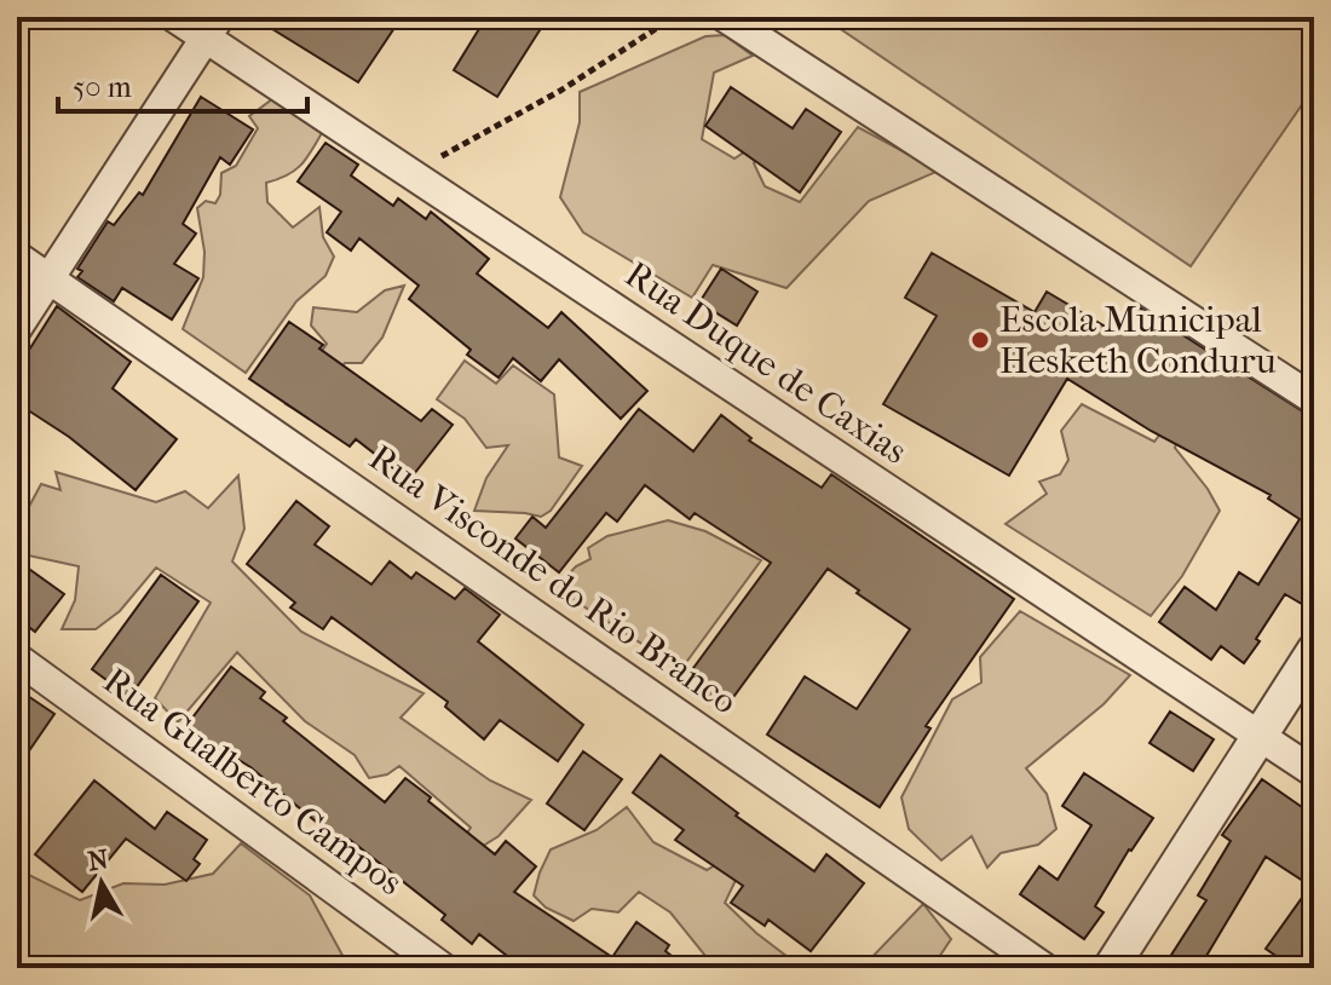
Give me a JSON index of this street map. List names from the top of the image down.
{
  "streets": {
    "street": ["Rua Duque de Caxias", "Rua Visconde do Rio Branco", "Rua Gualberto Campos"]
  },
  "places": ["Escola Municipal Hesketh Conduru"],
  "scale_bar": "50 m",
  "north": "top"
}
